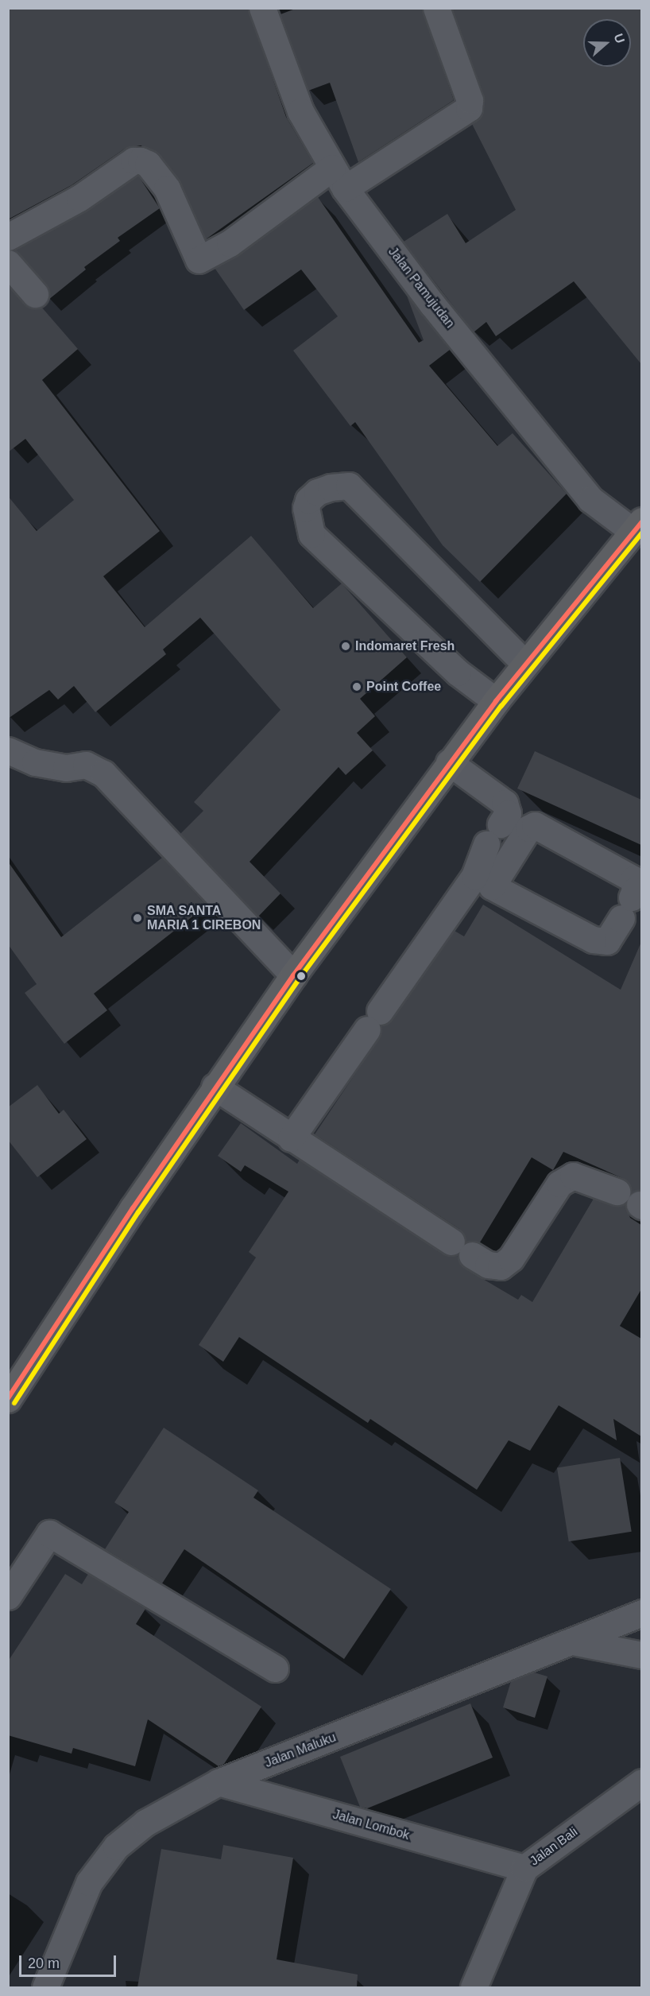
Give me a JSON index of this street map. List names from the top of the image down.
{
  "streets": {
    "street": [
      "Jalan Pamujudan",
      "Jalan Maluku",
      "Jalan Lombok",
      "Jalan Bali"
    ]
  },
  "crossings": [
    ["Jalan Maluku", "Jalan Lombok"],
    ["Jalan Lombok", "Jalan Bali"]
  ],
  "places": ["Indomaret Fresh", "Point Coffee", "SMA SANTA MARIA 1 CIREBON"],
  "scale_bar": "20 m",
  "north": "right"
}
